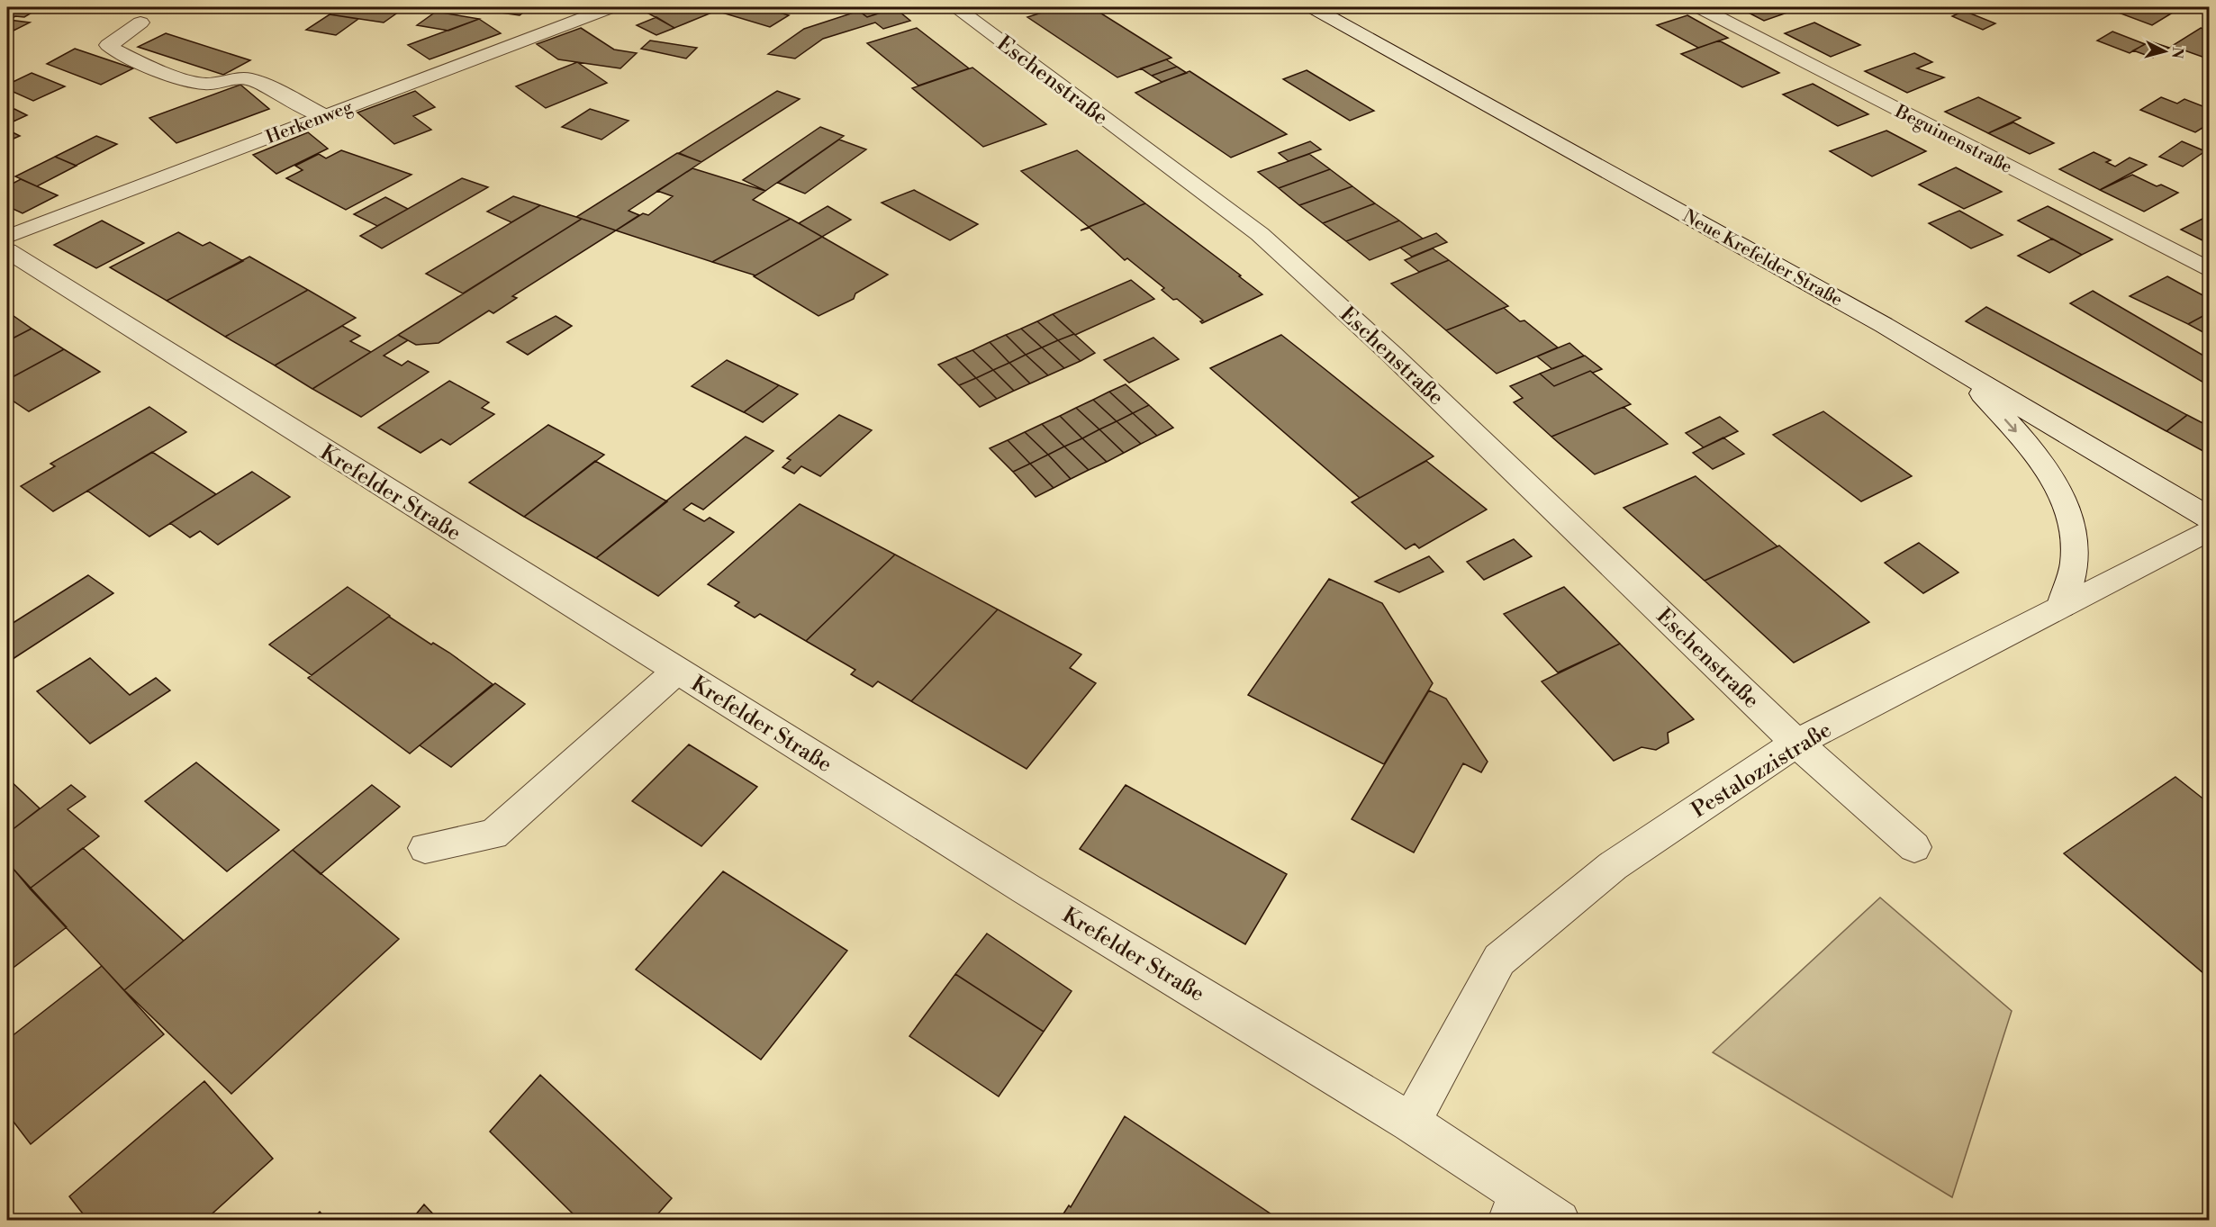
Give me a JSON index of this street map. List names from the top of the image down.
{
  "streets": {
    "street": [
      "Eschenstraße",
      "Herkenweg",
      "Beguinenstraße",
      "Neue Krefelder Straße",
      "Krefelder Straße",
      "Pestalozzistraße"
    ]
  },
  "crossings": [
    ["Eschenstraße", "Pestalozzistraße"],
    ["Krefelder Straße", "Pestalozzistraße"]
  ],
  "north": "right"
}
